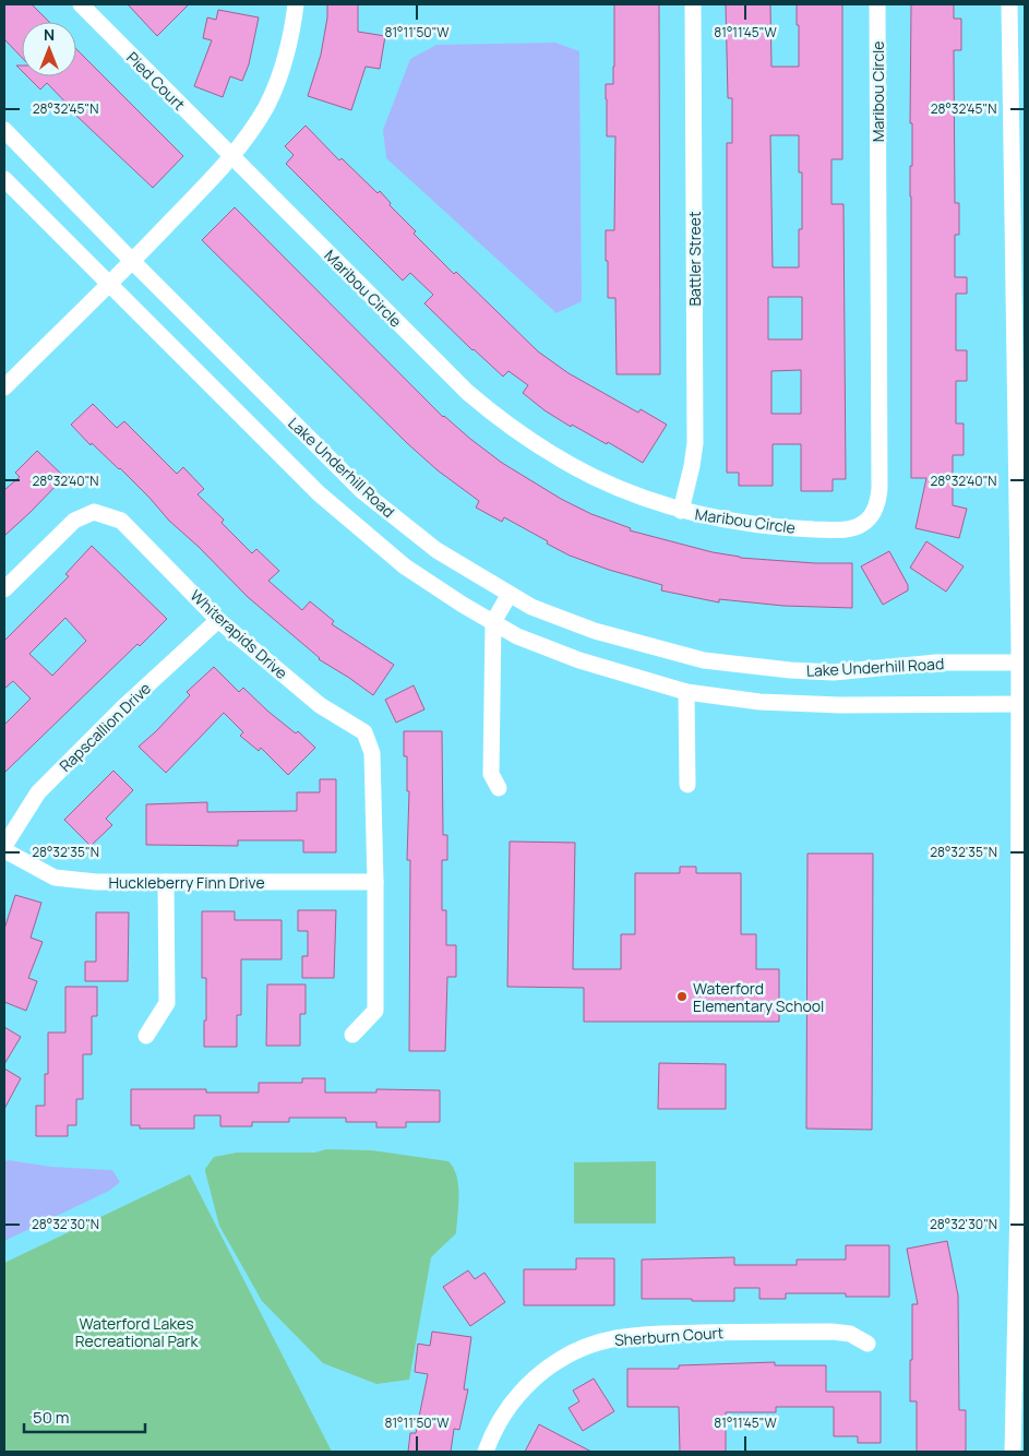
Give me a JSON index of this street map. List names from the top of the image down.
{
  "streets": {
    "street": [
      "Pied Court",
      "Maribou Circle",
      "Battler Street",
      "Lake Underhill Road",
      "Whiterapids Drive",
      "Rapscallion Drive",
      "Huckleberry Finn Drive",
      "Sherburn Court"
    ]
  },
  "crossings": [
    ["Pied Court", "Maribou Circle"],
    ["Maribou Circle", "Battler Street"],
    ["Whiterapids Drive", "Rapscallion Drive"],
    ["Whiterapids Drive", "Huckleberry Finn Drive"]
  ],
  "parks": ["Waterford Lakes Recreational Park"],
  "places": ["Waterford Elementary School"],
  "scale_bar": "50 m",
  "north": "top",
  "coordinates": [
    "81°11'50\"W",
    "81°11'45\"W",
    "28°32'45\"N",
    "28°32'40\"N",
    "28°32'35\"N",
    "28°32'30\"N"
  ]
}
